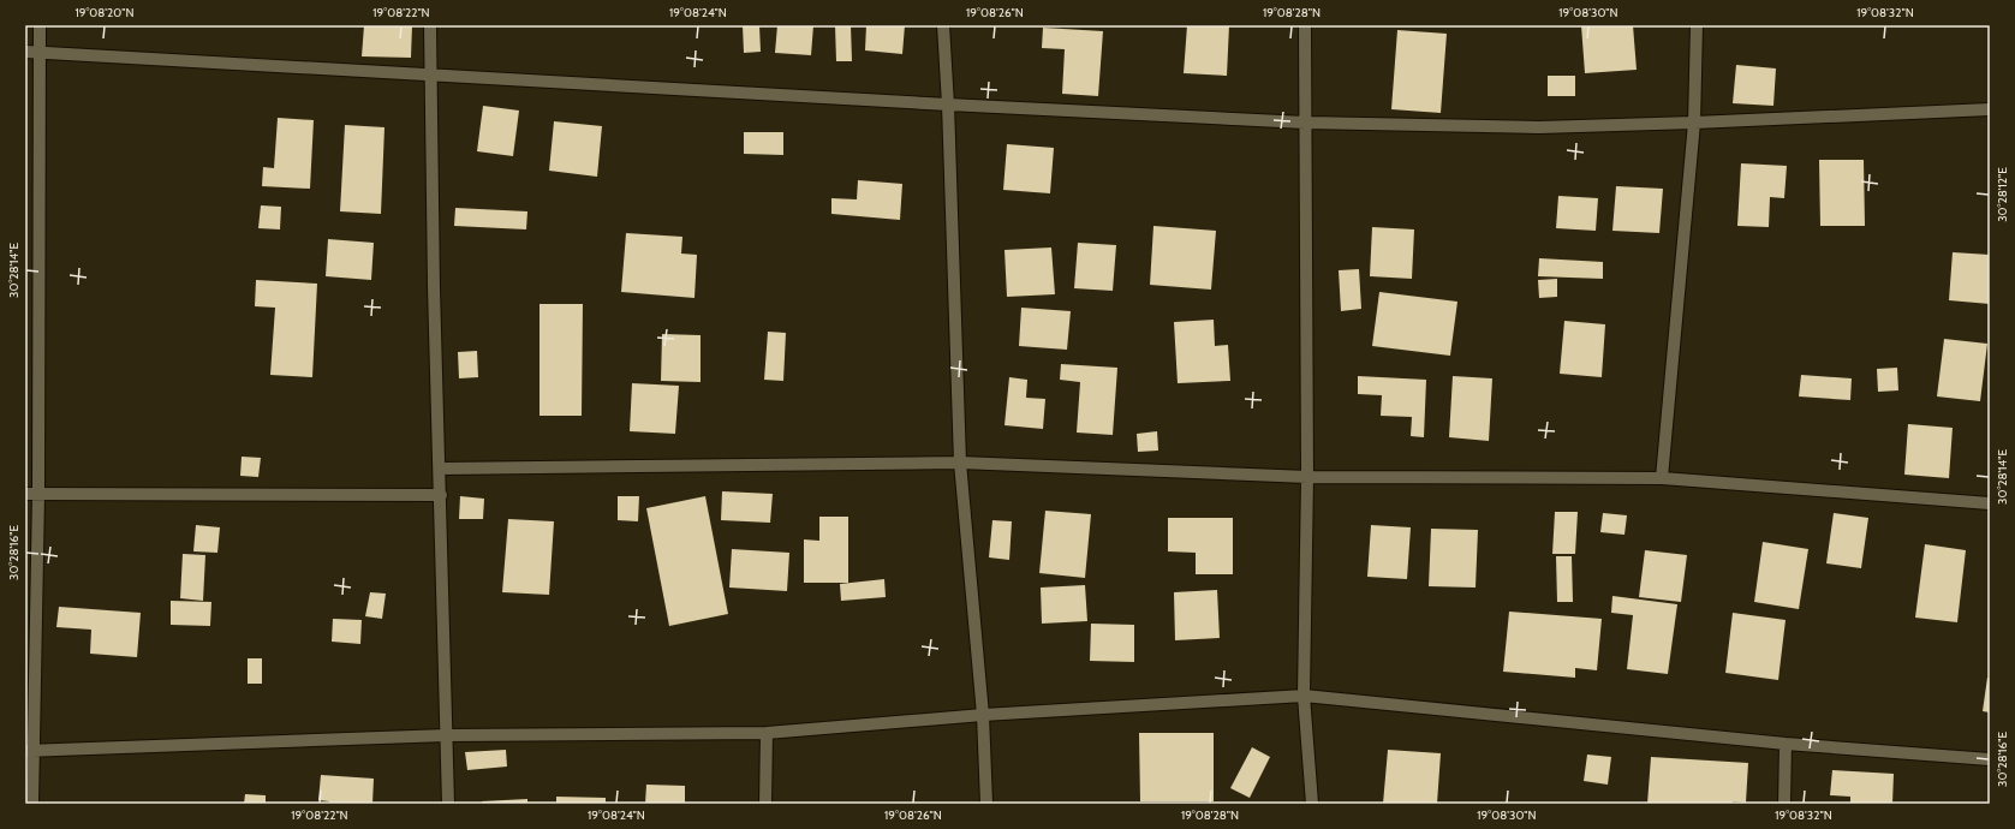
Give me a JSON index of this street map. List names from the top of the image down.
{
  "coordinates": [
    "19°08'20\"N",
    "19°08'22\"N",
    "19°08'24\"N",
    "19°08'26\"N",
    "19°08'28\"N",
    "19°08'30\"N",
    "19°08'32\"N",
    "30°28'12\"E",
    "30°28'14\"E",
    "30°28'16\"E"
  ]
}
